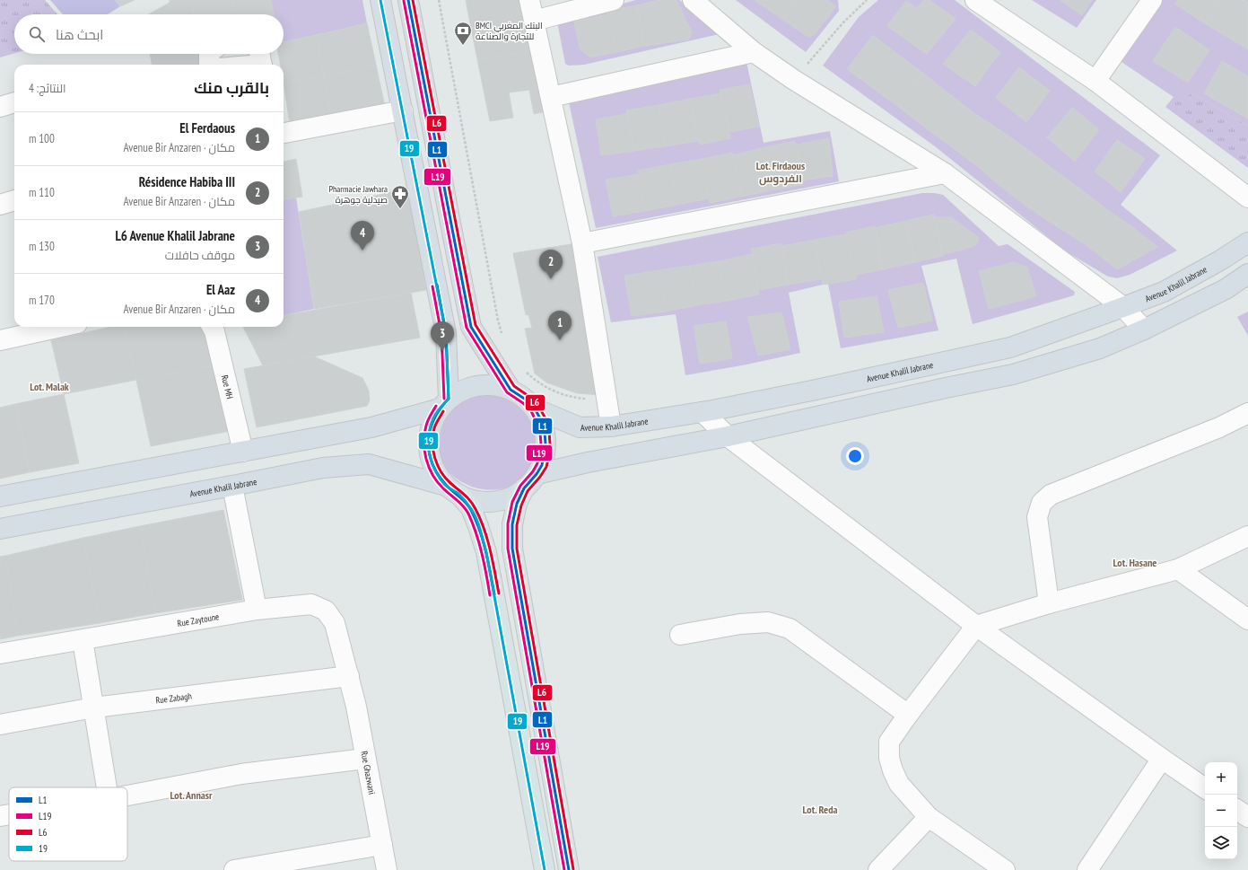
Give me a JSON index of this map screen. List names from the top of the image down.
{
  "streets": {
    "main road": ["Avenue Khalil Jabrane"],
    "street": [
      "Rue MH",
      "Rue Zaytoune",
      "Rue Zabagh",
      "Rue Ghazwani"
    ]
  },
  "crossings": [
    ["Rue Zaytoune", "Rue Zabagh"],
    ["Rue Zaytoune", "Rue Ghazwani"],
    ["Rue Zabagh", "Rue Ghazwani"]
  ],
  "districts": [
    "Lot. Firdaous الفردوس",
    "Lot. Malak",
    "Lot. Hasane",
    "Lot. Annasr",
    "Lot. Reda"
  ],
  "places": {
    "bank": ["BMCI البنك المغربي للتجارة والصناعة"],
    "pharmacy": ["Pharmacie Jawhara صيدلية جوهرة"]
  },
  "lines": [
    "transit line L1",
    "transit line L6",
    "transit line 19",
    "transit line L19"
  ],
  "legend": [
    "L1",
    "L19",
    "L6",
    "19"
  ],
  "page": {
    "search": "ابحث هنا",
    "heading": ["بالقرب منك", "النتائج: 4"],
    "list": [
      {
        "mark": "1",
        "name": "El Ferdaous",
        "note": "مكان · Avenue Bir Anzaren",
        "value": "100 m"
      },
      {
        "mark": "2",
        "name": "Résidence Habiba III",
        "note": "مكان · Avenue Bir Anzaren",
        "value": "110 m"
      },
      {
        "mark": "3",
        "name": "L6 Avenue Khalil Jabrane",
        "note": "موقف حافلات",
        "value": "130 m"
      },
      {
        "mark": "4",
        "name": "El Aaz",
        "note": "مكان · Avenue Bir Anzaren",
        "value": "170 m"
      }
    ],
    "pins": [
      "4",
      "2",
      "1",
      "3"
    ],
    "map_buttons": ["+", "−"]
  }
}
